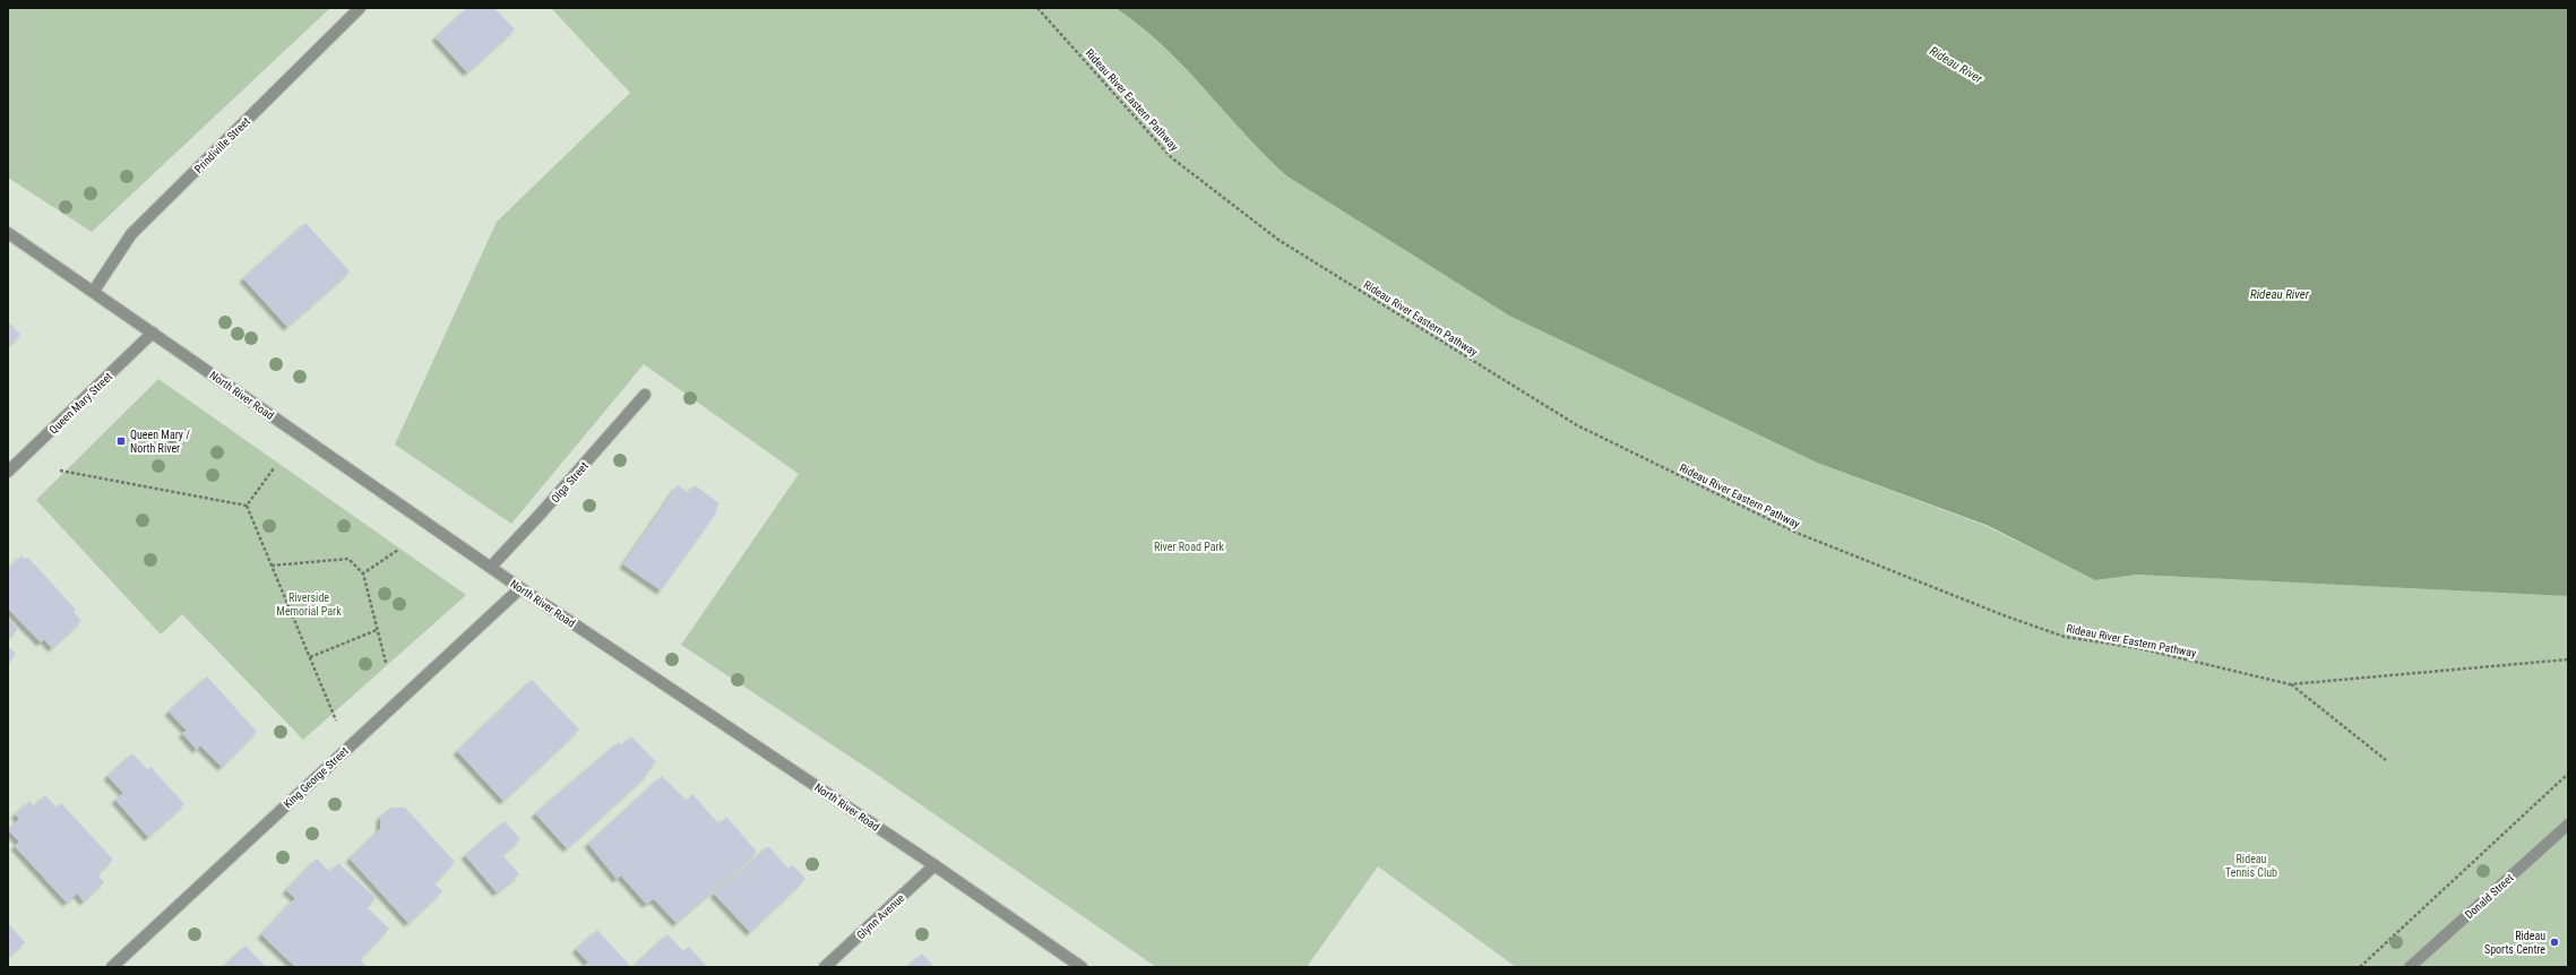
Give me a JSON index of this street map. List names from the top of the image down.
{
  "streets": {
    "street": [
      "Prindiville Street",
      "North River Road",
      "Queen Mary Street",
      "Olga Street",
      "King George Street",
      "Donald Street",
      "Glynn Avenue"
    ],
    "path": ["Rideau River Eastern Pathway"]
  },
  "crossings": [
    ["Prindiville Street", "North River Road"],
    ["North River Road", "Queen Mary Street"],
    ["North River Road", "Olga Street"],
    ["North River Road", "King George Street"],
    ["North River Road", "Glynn Avenue"]
  ],
  "water": ["Rideau River"],
  "parks": ["River Road Park", "Riverside Memorial Park", "Rideau Tennis Club"],
  "places": {
    "transit": ["Queen Mary / North River"],
    "other": ["Rideau Sports Centre"]
  }
}
